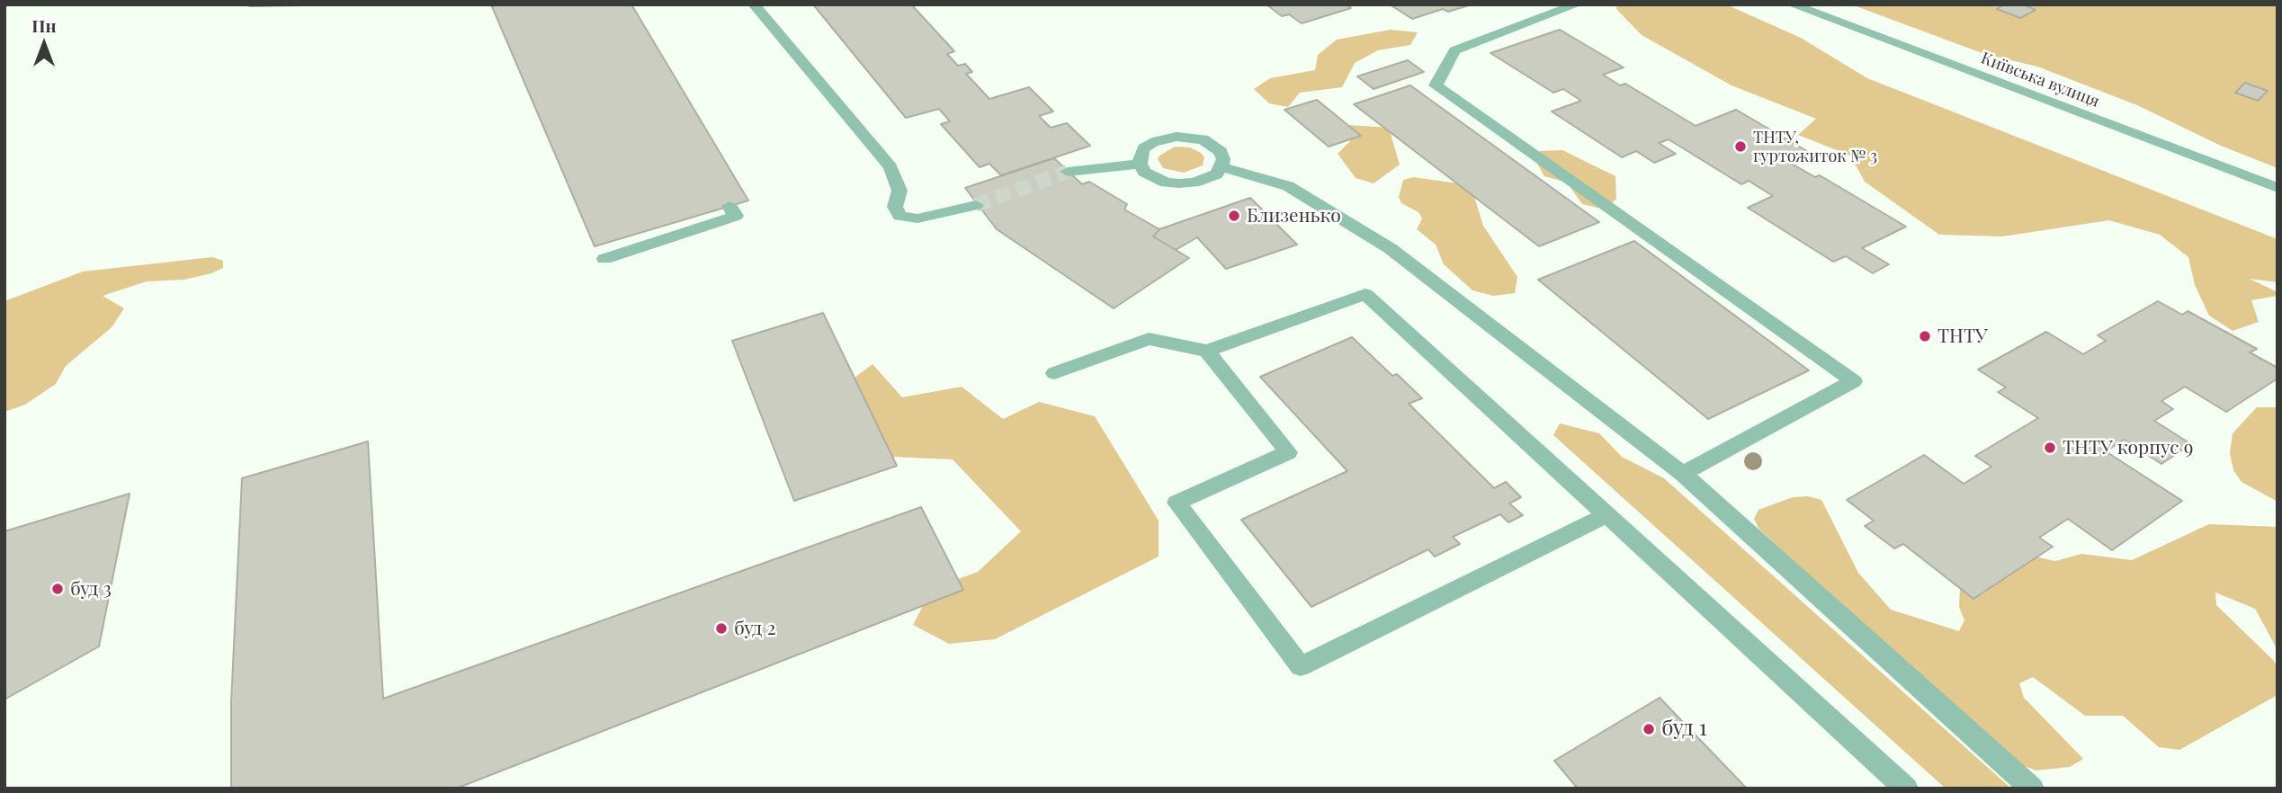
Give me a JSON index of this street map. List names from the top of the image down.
{
  "streets": {
    "street": ["Київська вулиця"]
  },
  "places": [
    "ТНТУ, гуртожиток № 3",
    "Близенько",
    "ТНТУ",
    "ТНТУ корпус 9",
    "буд 3",
    "буд 2",
    "буд 1"
  ],
  "north": "top"
}
